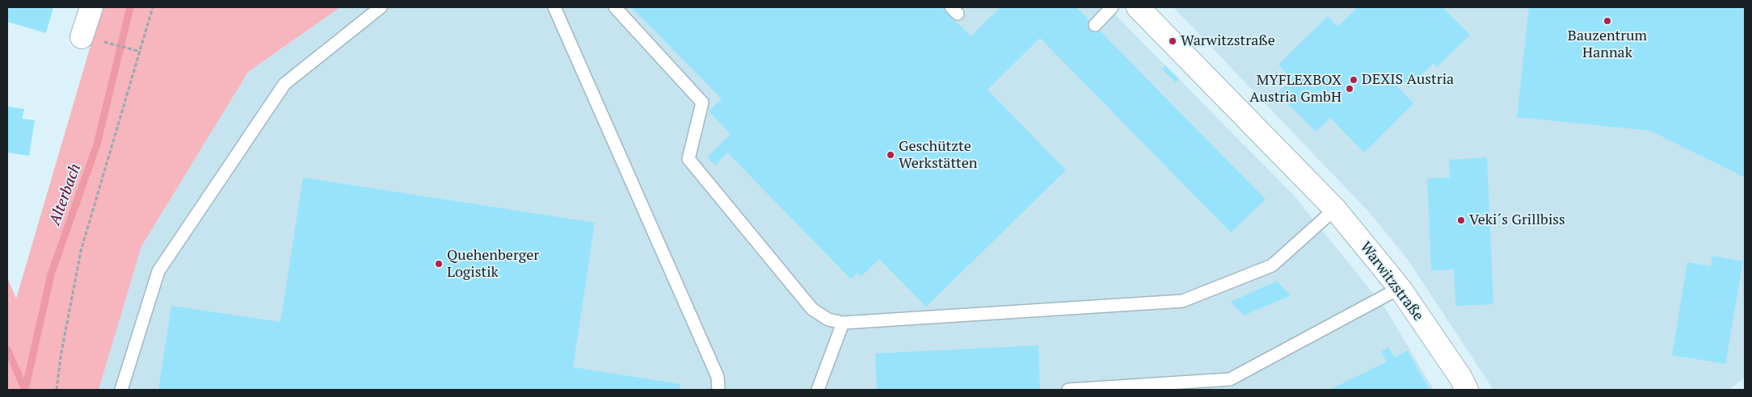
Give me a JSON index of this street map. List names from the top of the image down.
{
  "streets": {
    "street": ["Warwitzstraße"]
  },
  "water": ["Alterbach"],
  "places": [
    "Bauzentrum Hannak",
    "Warwitzstraße",
    "DEXIS Austria",
    "MYFLEXBOX Austria GmbH",
    "Geschützte Werkstätten",
    "Veki´s Grillbiss",
    "Quehenberger Logistik"
  ]
}
